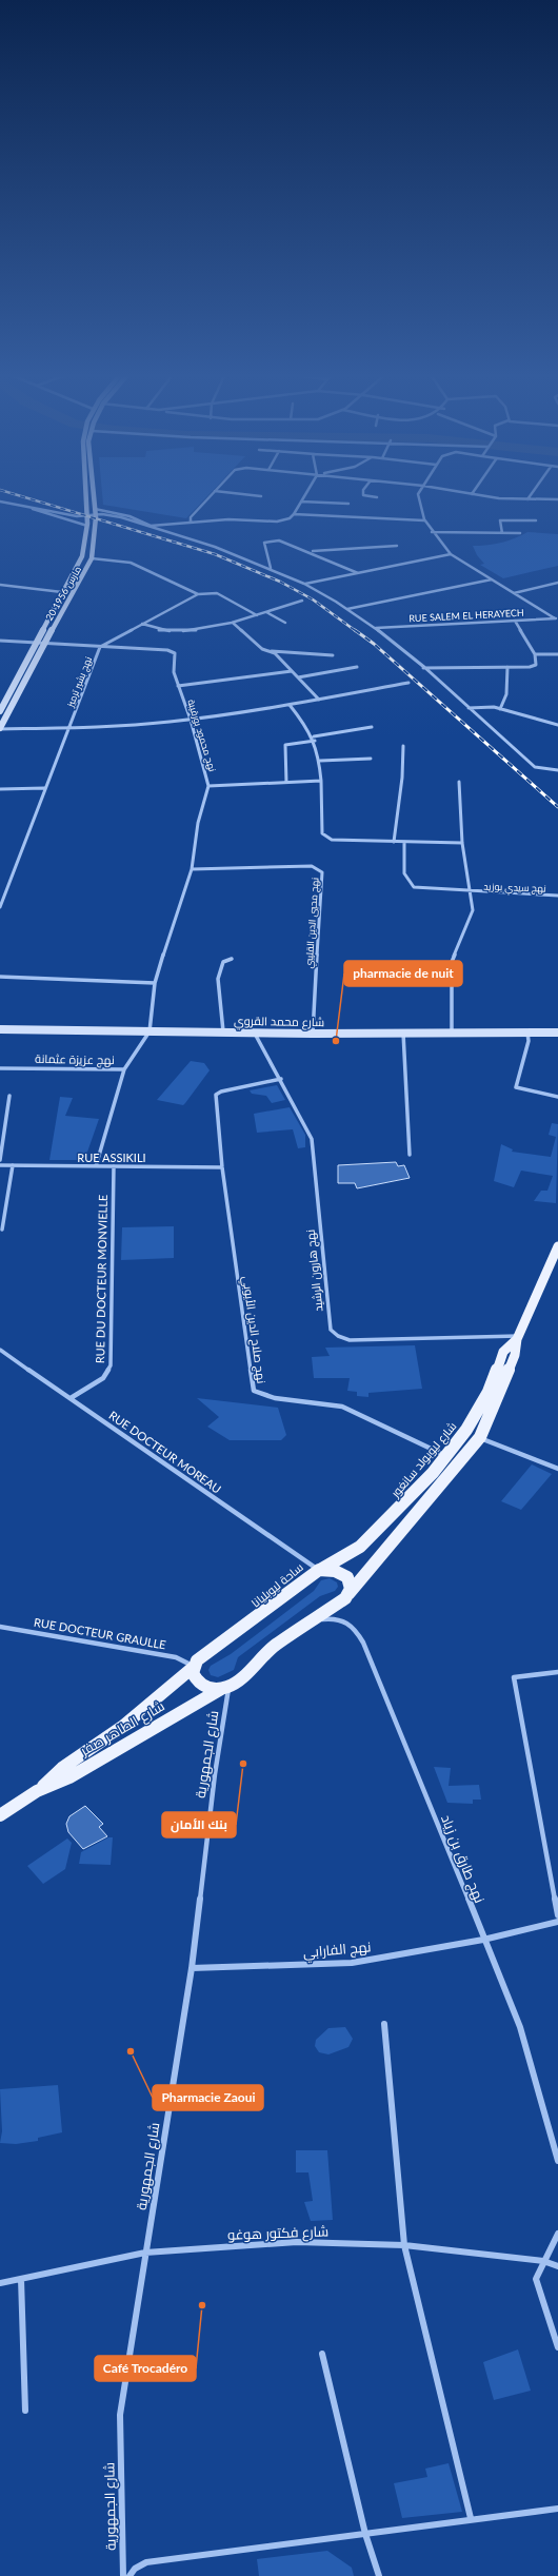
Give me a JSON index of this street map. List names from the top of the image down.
{
  "streets": {
    "main road": [
      "20 مارس 1956",
      "شارع محمد القروي",
      "شارع ليوبولد سانغور",
      "ساحة ليوبليانا",
      "شارع الطاهر صفر"
    ],
    "street": [
      "RUE SALEM EL HERAYECH",
      "نهج بشير ترميز",
      "نهج محمود بورقيبة",
      "نهج سيدي بوزيد",
      "نهج محيي الدين القليبي",
      "نهج عزيزة عثمانة",
      "RUE ASSIKILI",
      "نهج هارون الرشيد",
      "RUE DU DOCTEUR MONVIELLE",
      "نهج صلاح الدين الأيوبي",
      "RUE DOCTEUR MOREAU",
      "RUE DOCTEUR GRAULLE",
      "شارع الجمهورية",
      "نهج طارق بن زياد",
      "نهج الفارابي",
      "شارع فكتور هوغو"
    ]
  },
  "crossings": [
    ["20 مارس 1956", "نهج محمود بورقيبة"],
    ["نهج بشير ترميز", "نهج محمود بورقيبة"],
    ["نهج محمود بورقيبة", "نهج محيي الدين القليبي"],
    ["نهج محمود بورقيبة", "شارع محمد القروي"],
    ["نهج محيي الدين القليبي", "شارع محمد القروي"],
    ["شارع محمد القروي", "نهج هارون الرشيد"],
    ["نهج عزيزة عثمانة", "RUE ASSIKILI"],
    ["RUE ASSIKILI", "RUE DU DOCTEUR MONVIELLE"],
    ["RUE ASSIKILI", "نهج صلاح الدين الأيوبي"],
    ["نهج هارون الرشيد", "شارع ليوبولد سانغور"],
    ["RUE DU DOCTEUR MONVIELLE", "RUE DOCTEUR MOREAU"],
    ["نهج صلاح الدين الأيوبي", "شارع ليوبولد سانغور"],
    ["RUE DOCTEUR MOREAU", "شارع ليوبولد سانغور"],
    ["RUE DOCTEUR MOREAU", "ساحة ليوبليانا"],
    ["شارع ليوبولد سانغور", "ساحة ليوبليانا"],
    ["ساحة ليوبليانا", "RUE DOCTEUR GRAULLE"],
    ["ساحة ليوبليانا", "شارع الطاهر صفر"],
    ["RUE DOCTEUR GRAULLE", "شارع الطاهر صفر"],
    ["شارع الطاهر صفر", "شارع الجمهورية"],
    ["شارع الجمهورية", "نهج الفارابي"],
    ["شارع الجمهورية", "شارع فكتور هوغو"],
    ["نهج طارق بن زياد", "نهج الفارابي"]
  ],
  "places": [
    "pharmacie de nuit",
    "بنك الأمان",
    "Pharmacie Zaoui",
    "Café Trocadéro"
  ]
}
